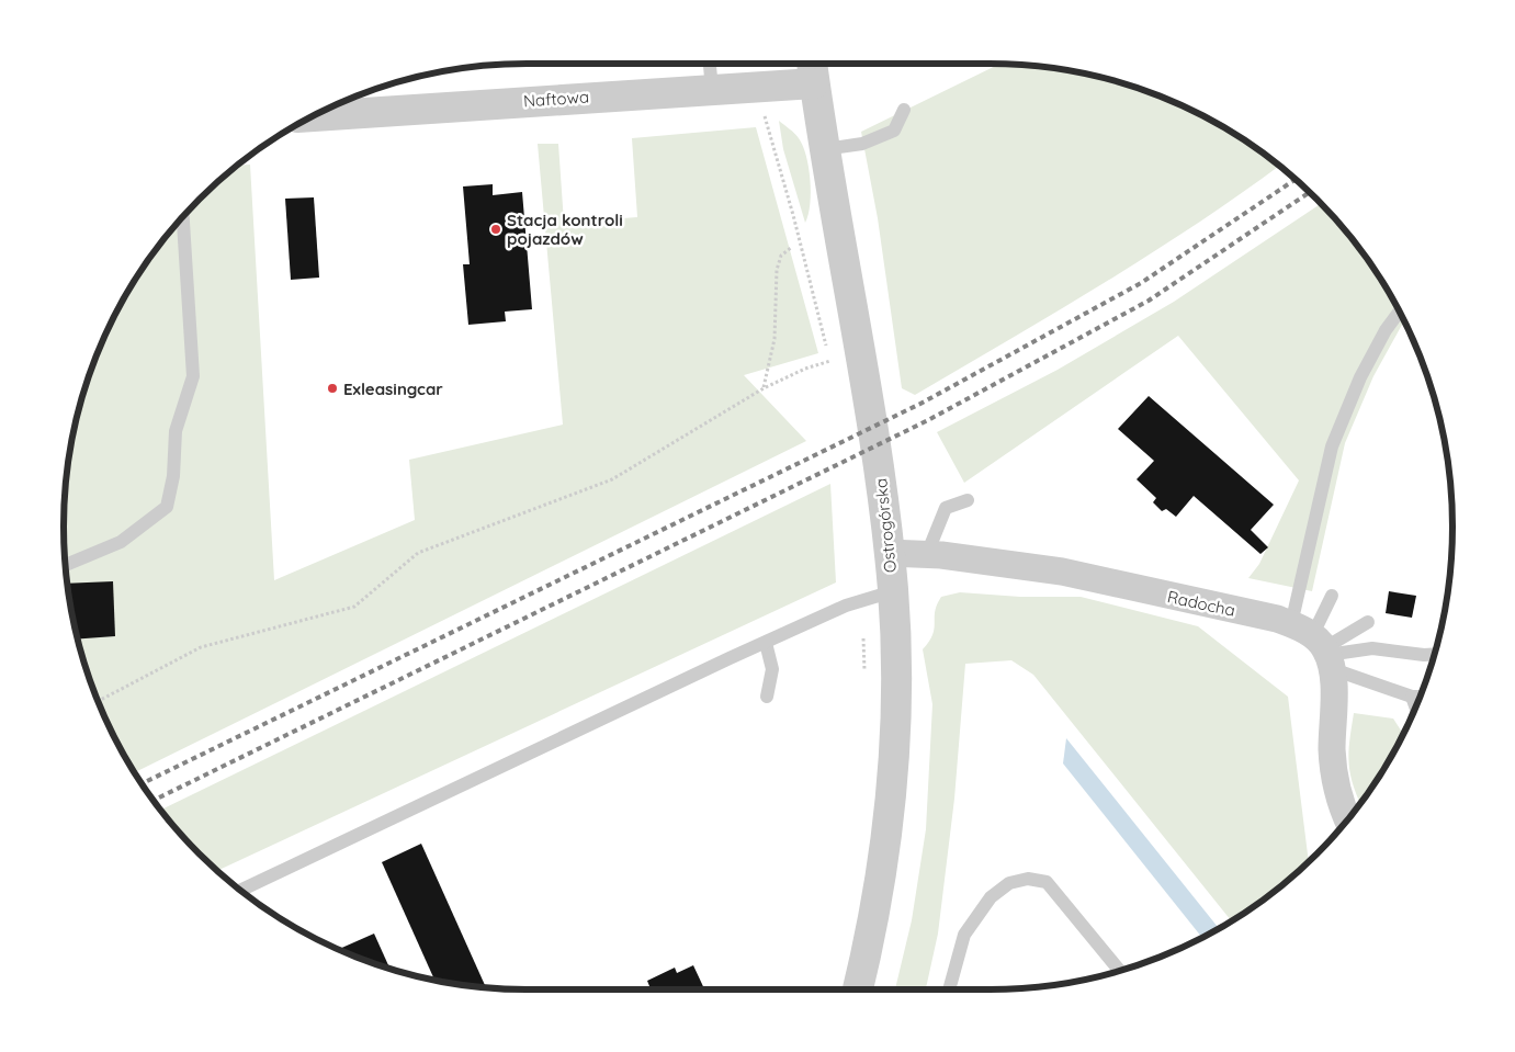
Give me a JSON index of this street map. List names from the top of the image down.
{
  "streets": {
    "street": ["Naftowa", "Ostrogórska", "Radocha"]
  },
  "crossings": [
    ["Naftowa", "Ostrogórska"],
    ["Ostrogórska", "Radocha"]
  ],
  "places": ["Stacja kontroli pojazdów", "Exleasingcar"]
}
